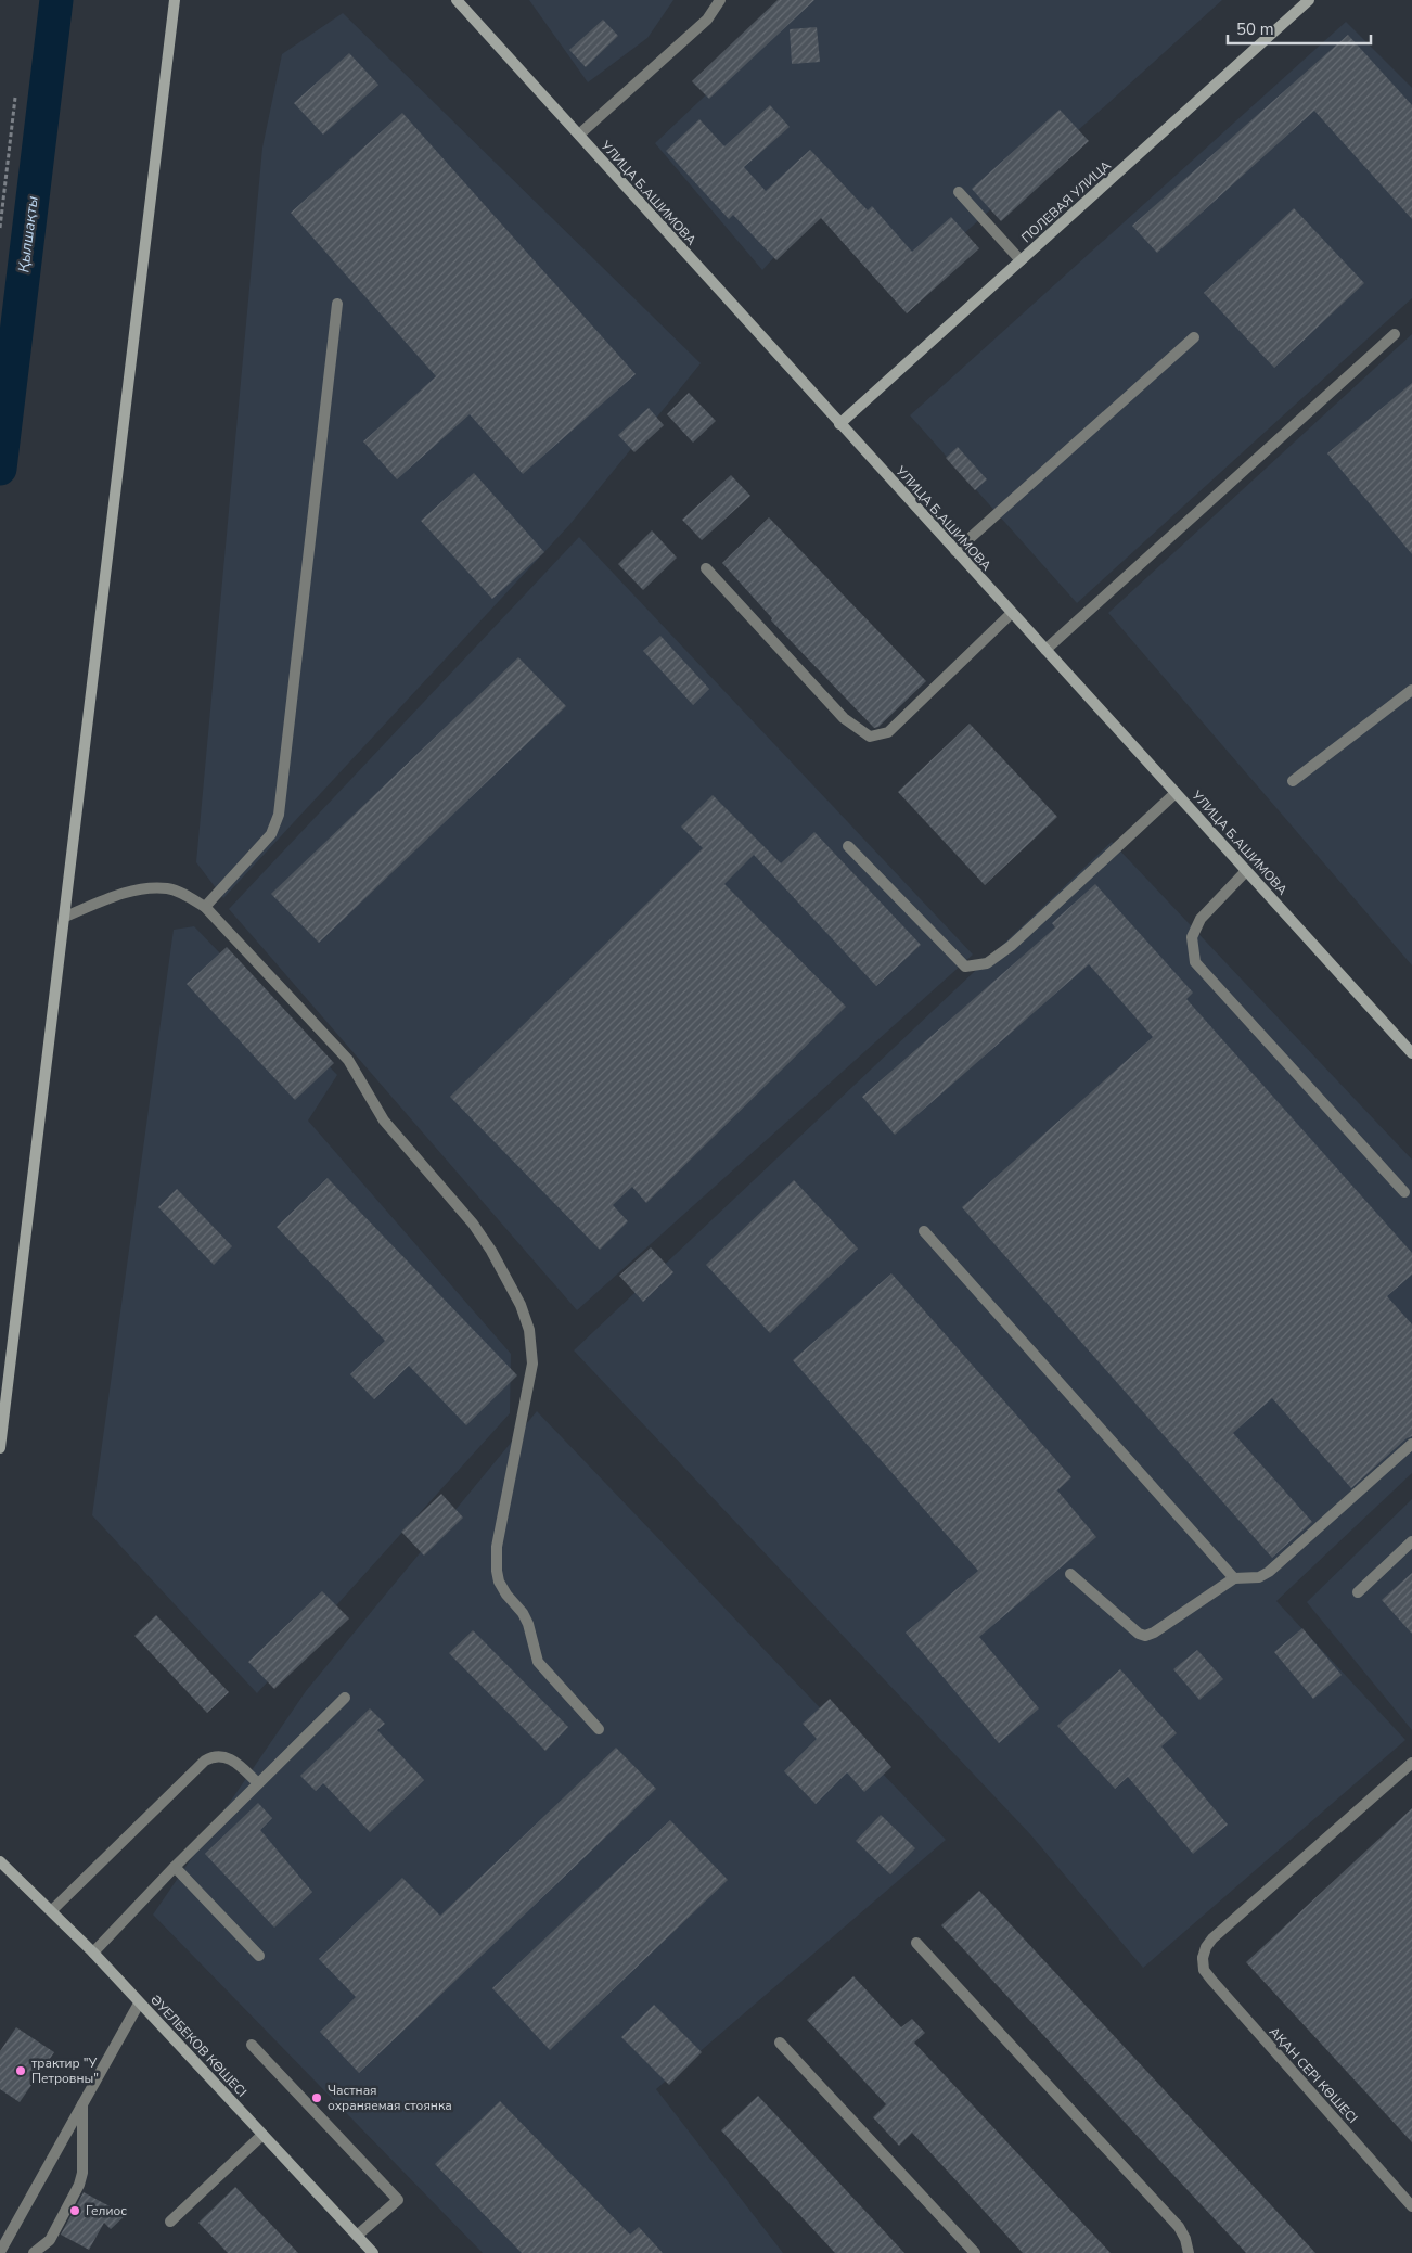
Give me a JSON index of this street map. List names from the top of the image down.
{
  "streets": {
    "street": [
      "УЛИЦА Б.АШИМОВА",
      "ПОЛЕВАЯ УЛИЦА",
      "ӘУЕЛБЕКОВ КӨШЕСІ",
      "АҚАН СЕРІ КӨШЕСІ"
    ]
  },
  "crossings": [
    ["УЛИЦА Б.АШИМОВА", "ПОЛЕВАЯ УЛИЦА"]
  ],
  "water": ["Қылшақты"],
  "places": ["трактир \"У Петровны\"", "Частная охраняемая стоянка", "Гелиос"],
  "scale_bar": "50 m"
}
